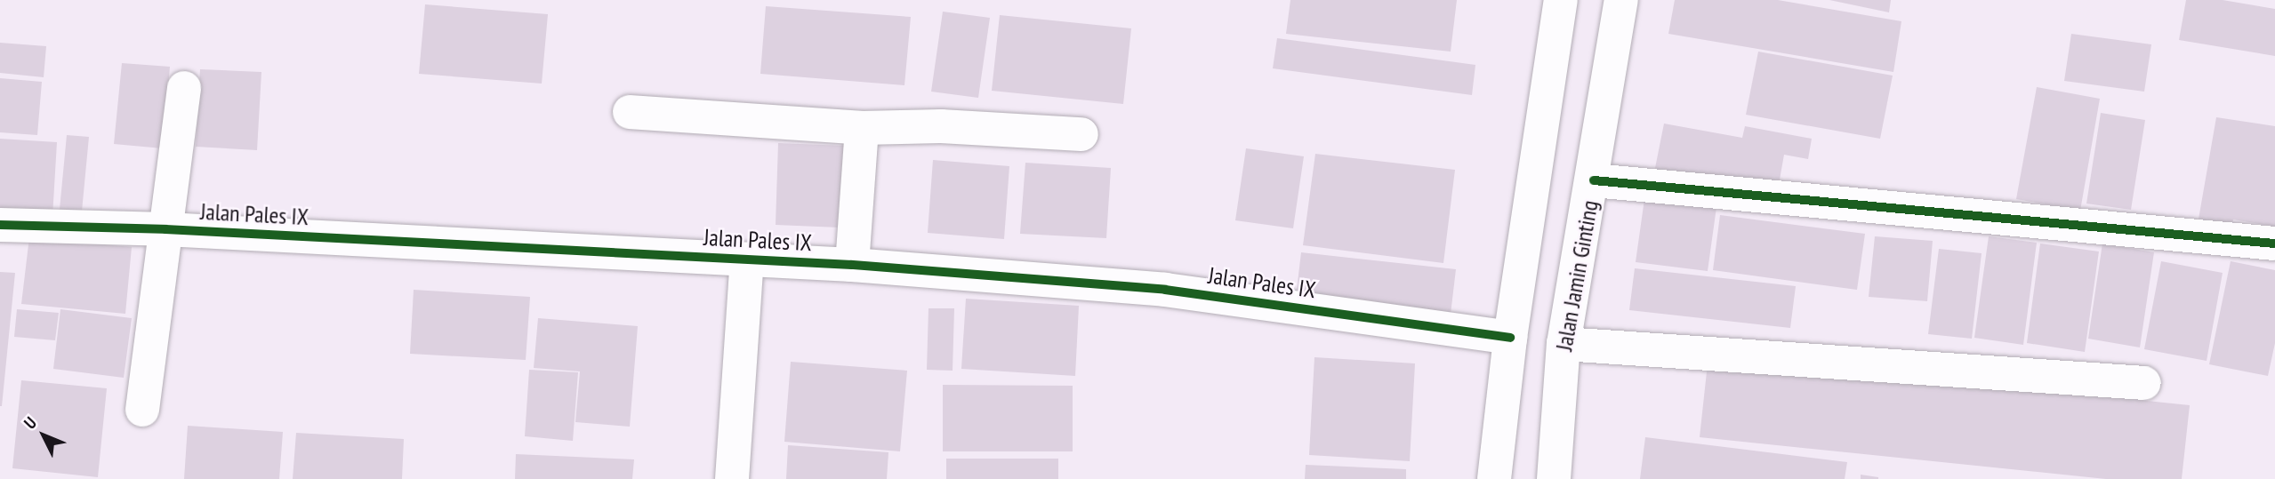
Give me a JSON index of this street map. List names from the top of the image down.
{
  "streets": {
    "main road": ["Jalan Pales IX", "Jalan Jamin Ginting"]
  },
  "north": "top left"
}
